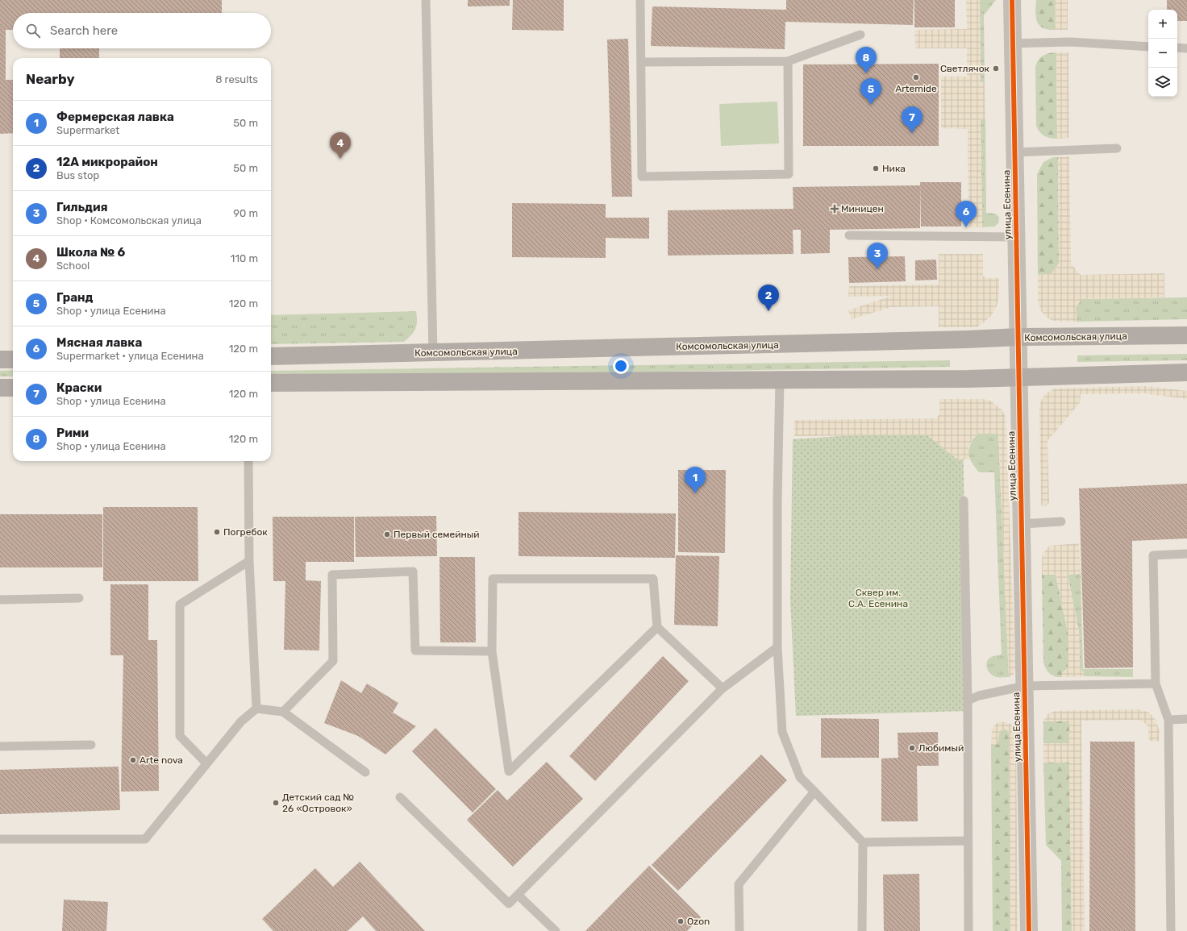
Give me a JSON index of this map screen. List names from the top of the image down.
{
  "streets": {
    "main road": ["Комсомольская улица"],
    "street": ["улица Есенина"]
  },
  "crossings": [
    ["улица Есенина", "Комсомольская улица"]
  ],
  "parks": ["Сквер им. С.А. Есенина"],
  "places": {
    "other": [
      "Светлячок",
      "Artemide",
      "Ника",
      "Погребок",
      "Первый семейный",
      "Любимый",
      "Arte nova",
      "Детский сад № 26 «Островок»",
      "Ozon"
    ],
    "health": ["Миницен"]
  },
  "page": {
    "map_buttons": ["+", "−"],
    "search": "Search here",
    "pins": [
      "8",
      "5",
      "7",
      "4",
      "6",
      "3",
      "2",
      "1"
    ],
    "heading": ["Nearby", "8 results"],
    "list": [
      {
        "mark": "1",
        "name": "Фермерская лавка",
        "note": "Supermarket",
        "value": "50 m"
      },
      {
        "mark": "2",
        "name": "12А микрорайон",
        "note": "Bus stop",
        "value": "50 m"
      },
      {
        "mark": "3",
        "name": "Гильдия",
        "note": "Shop · Комсомольская улица",
        "value": "90 m"
      },
      {
        "mark": "4",
        "name": "Школа № 6",
        "note": "School",
        "value": "110 m"
      },
      {
        "mark": "5",
        "name": "Гранд",
        "note": "Shop · улица Есенина",
        "value": "120 m"
      },
      {
        "mark": "6",
        "name": "Мясная лавка",
        "note": "Supermarket · улица Есенина",
        "value": "120 m"
      },
      {
        "mark": "7",
        "name": "Краски",
        "note": "Shop · улица Есенина",
        "value": "120 m"
      },
      {
        "mark": "8",
        "name": "Рими",
        "note": "Shop · улица Есенина",
        "value": "120 m"
      }
    ]
  }
}
